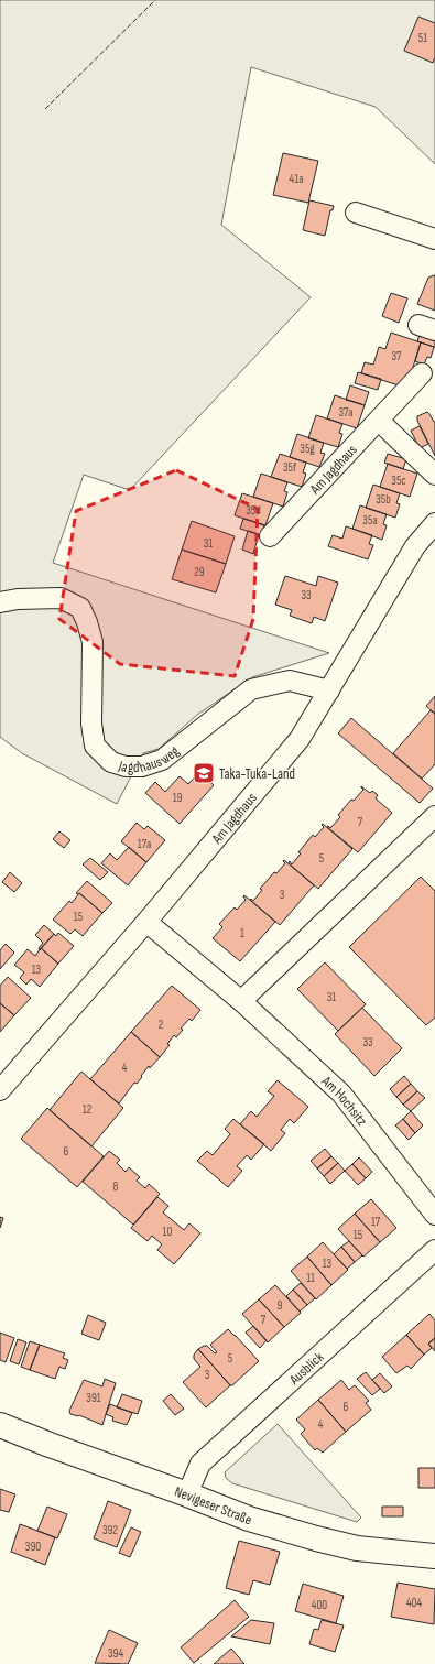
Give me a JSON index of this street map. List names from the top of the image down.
{
  "streets": {
    "main road": ["Nevigeser Straße"],
    "street": [
      "Am Jagdhaus",
      "Jagdhausweg",
      "Am Hochsitz",
      "Ausblick"
    ]
  },
  "crossings": [
    ["Am Jagdhaus", "Jagdhausweg"],
    ["Am Jagdhaus", "Am Hochsitz"],
    ["Ausblick", "Nevigeser Straße"]
  ],
  "places": {
    "school or university": ["Taka-Tuka-Land"]
  },
  "house_numbers": [
    "51",
    "41a",
    "37",
    "37a",
    "35g",
    "35f",
    "35c",
    "35b",
    "35d",
    "35a",
    "31",
    "29",
    "33",
    "19",
    "7",
    "17a",
    "5",
    "3",
    "15",
    "1",
    "13",
    "31",
    "2",
    "33",
    "4",
    "12",
    "6",
    "8",
    "17",
    "10",
    "15",
    "13",
    "11",
    "9",
    "7",
    "5",
    "3",
    "391",
    "6",
    "4",
    "392",
    "390",
    "404",
    "400",
    "394"
  ]
}
